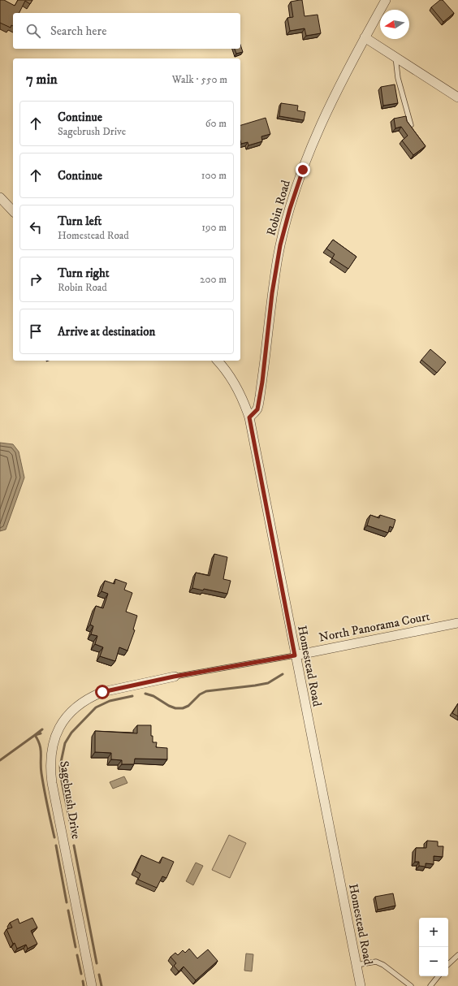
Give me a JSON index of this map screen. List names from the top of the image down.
{
  "streets": {
    "street": [
      "Robin Road",
      "North Panorama Court",
      "Homestead Road",
      "Sagebrush Drive"
    ]
  },
  "crossings": [
    ["Robin Road", "Homestead Road"],
    ["North Panorama Court", "Homestead Road"]
  ],
  "north": "left",
  "page": {
    "search": "Search here",
    "heading": ["7 min", "Walk · 550 m"],
    "list": [
      ["Continue", "Sagebrush Drive", "60 m"],
      ["Continue", "100 m"],
      ["Turn left", "Homestead Road", "190 m"],
      ["Turn right", "Robin Road", "200 m"],
      "Arrive at destination"
    ],
    "map_buttons": ["+", "−"]
  }
}
